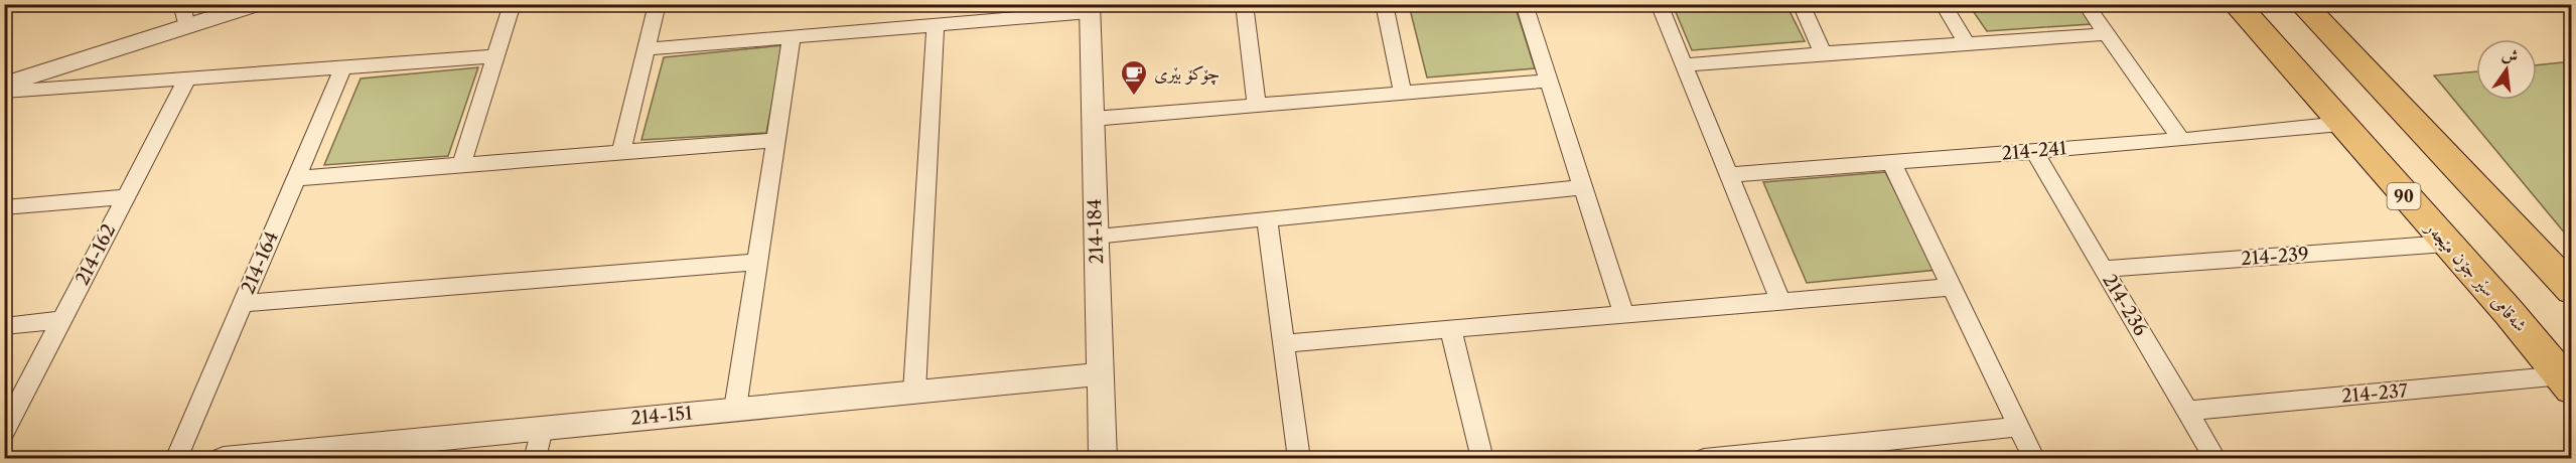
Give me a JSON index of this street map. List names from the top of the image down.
{
  "streets": {
    "highway": ["90", "شەقامی سێر جۆن مێجەر"],
    "street": [
      "214-241",
      "214-184",
      "214-162",
      "214-239",
      "214-164",
      "214-236",
      "214-237",
      "214-151"
    ]
  },
  "crossings": [
    ["214-241", "شەقامی سێر جۆن مێجەر"],
    ["214-241", "214-236"],
    ["214-184", "214-151"],
    ["214-239", "شەقامی سێر جۆن مێجەر"],
    ["214-239", "214-236"],
    ["شەقامی سێر جۆن مێجەر", "214-237"],
    ["214-236", "214-237"]
  ],
  "places": {
    "cafe": ["چۆکۆ بێری"]
  },
  "north": "top"
}
